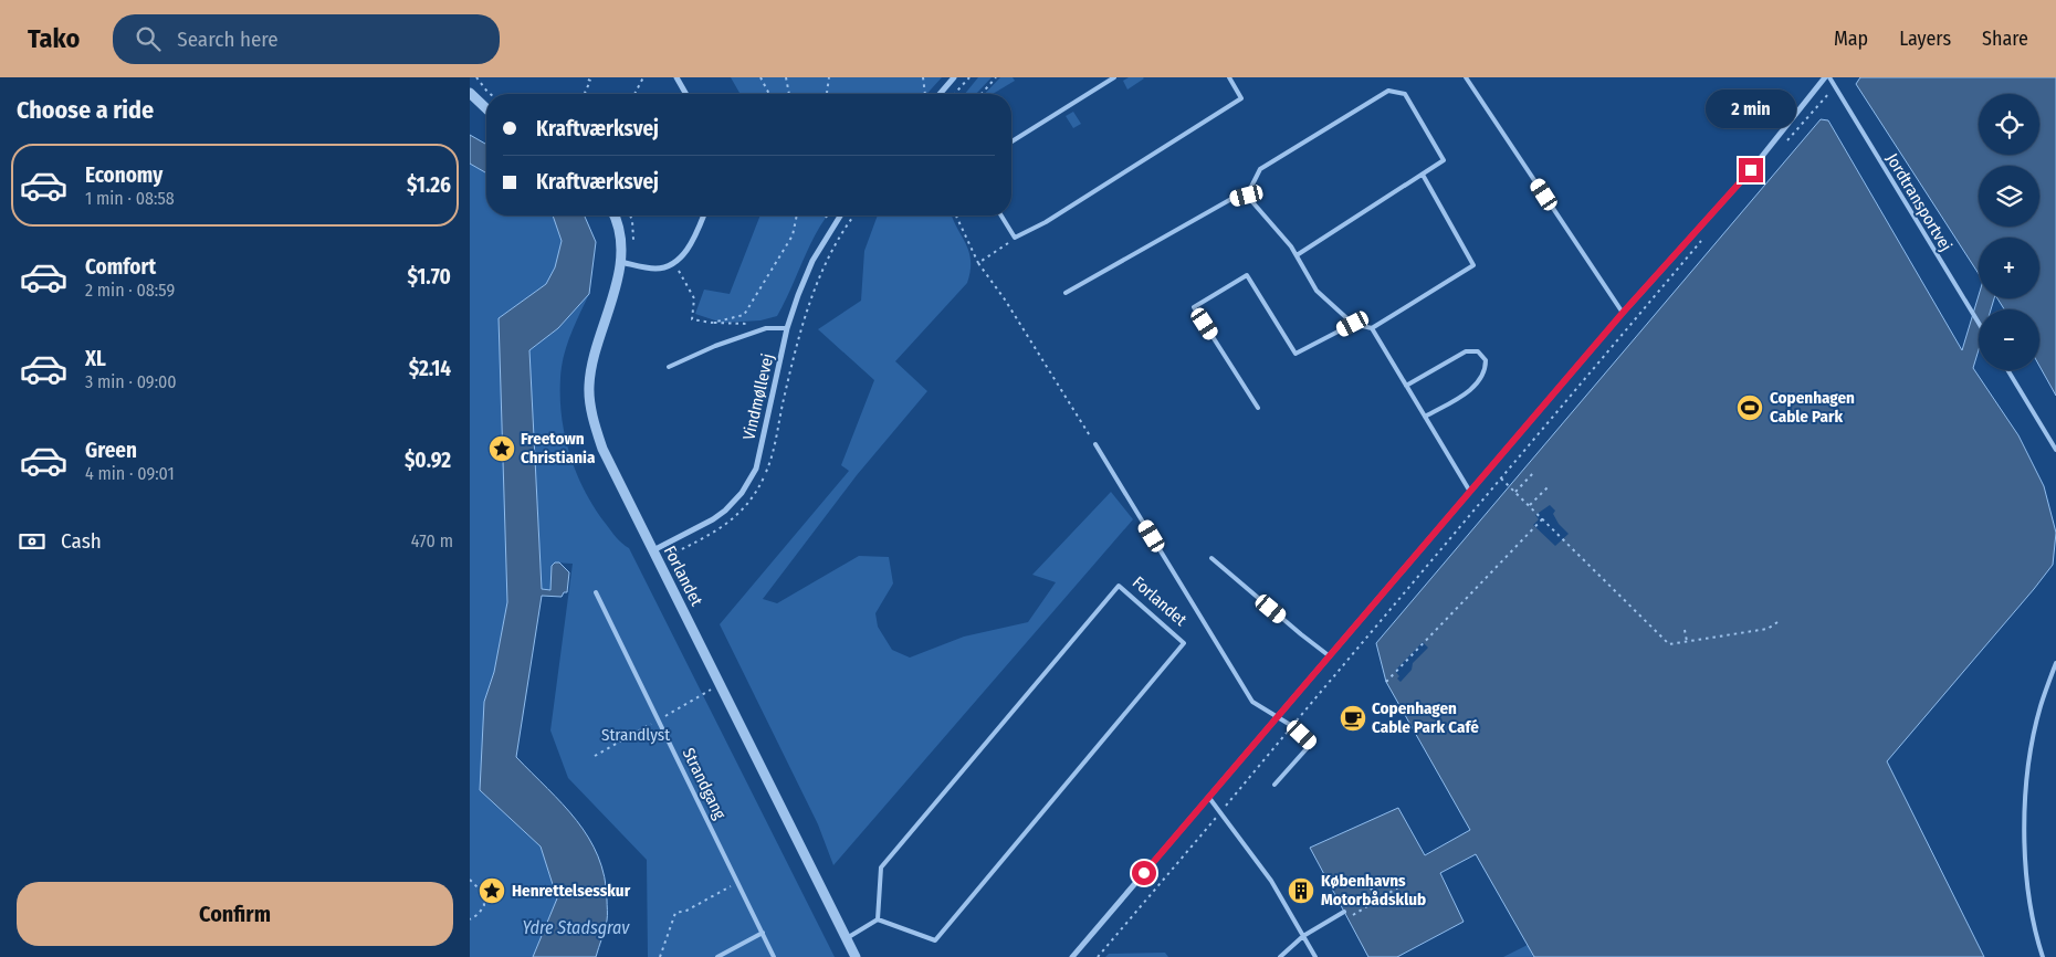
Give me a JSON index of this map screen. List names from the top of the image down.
{
  "streets": {
    "street": ["Vindmøllevej", "Forlandet"],
    "lane": ["Jordtransportvej", "Strandgang"]
  },
  "crossings": [
    ["Vindmøllevej", "Forlandet"]
  ],
  "water": ["Ydre Stadsgrav"],
  "parks": ["Strandlyst"],
  "places": {
    "sports": ["Copenhagen Cable Park"],
    "place": ["Freetown Christiania", "Henrettelsesskur"],
    "cafe": ["Copenhagen Cable Park Café"],
    "building": ["Københavns Motorbådsklub"]
  },
  "page": {
    "header": "Tako",
    "search": "Search here",
    "nav": ["Map", "Layers", "Share"],
    "heading": "Choose a ride",
    "bubble": "2 min",
    "map_buttons": ["+", "−"],
    "banner": ["Kraftværksvej", "Kraftværksvej"],
    "list": [
      {
        "name": "Economy",
        "note": "1 min · 08:58",
        "value": "$1.26"
      },
      {
        "name": "Comfort",
        "note": "2 min · 08:59",
        "value": "$1.70"
      },
      {
        "name": "XL",
        "note": "3 min · 09:00",
        "value": "$2.14"
      },
      {
        "name": "Green",
        "note": "4 min · 09:01",
        "value": "$0.92"
      }
    ],
    "pay": ["Cash", "470 m"],
    "buttons": "Confirm"
  }
}
